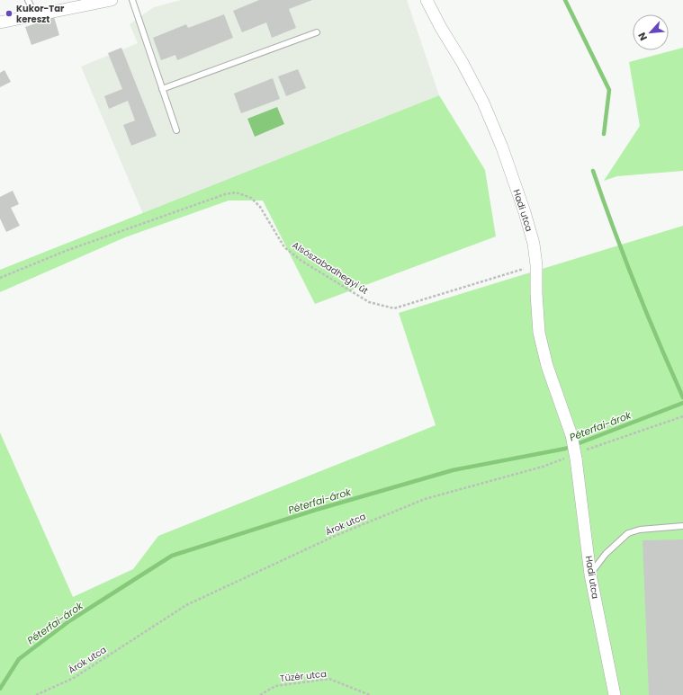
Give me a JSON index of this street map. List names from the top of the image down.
{
  "streets": {
    "street": ["Hadi utca"],
    "path": ["Alsószabadhegyi út", "Árok utca", "Tüzér utca"]
  },
  "crossings": [
    ["Hadi utca", "Alsószabadhegyi út"],
    ["Hadi utca", "Árok utca"]
  ],
  "water": ["Péterfai-árok"],
  "places": ["Kukor-Tar kereszt"],
  "north": "bottom left"
}
